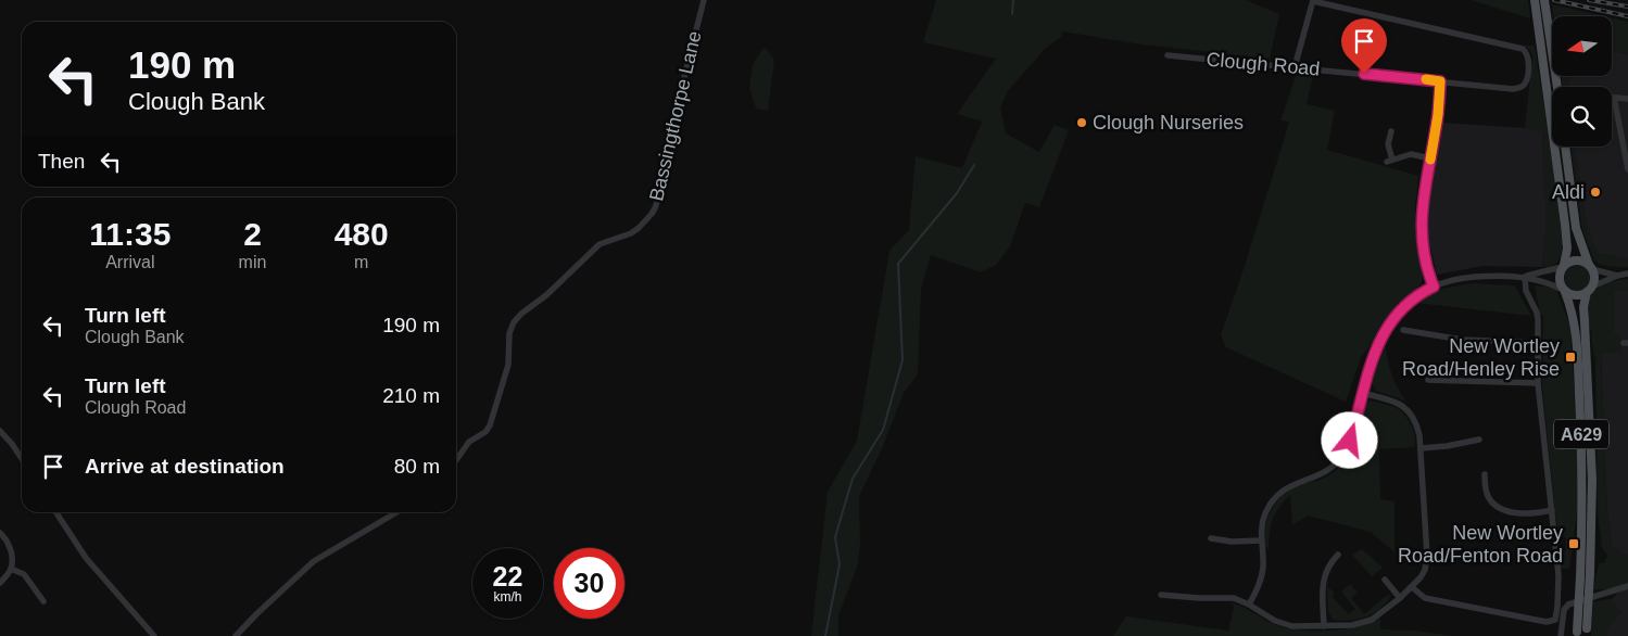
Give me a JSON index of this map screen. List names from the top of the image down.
{
  "streets": {
    "main road": ["A629"],
    "street": ["Clough Road", "Bassingthorpe Lane"]
  },
  "places": {
    "other": ["Clough Nurseries", "Aldi"],
    "transit": ["New Wortley Road/Henley Rise", "New Wortley Road/Fenton Road"]
  },
  "north": "left",
  "page": {
    "turn": ["190 m", "Clough Bank"],
    "then": "Then",
    "eta": [
      "11:35",
      "Arrival",
      "2",
      "min",
      "480",
      "m"
    ],
    "list": [
      {
        "name": "Turn left",
        "note": "Clough Bank",
        "value": "190 m"
      },
      {
        "name": "Turn left",
        "note": "Clough Road",
        "value": "210 m"
      },
      {
        "name": "Arrive at destination",
        "value": "80 m"
      }
    ],
    "speed": "22 km/h",
    "limit": "30"
  }
}
